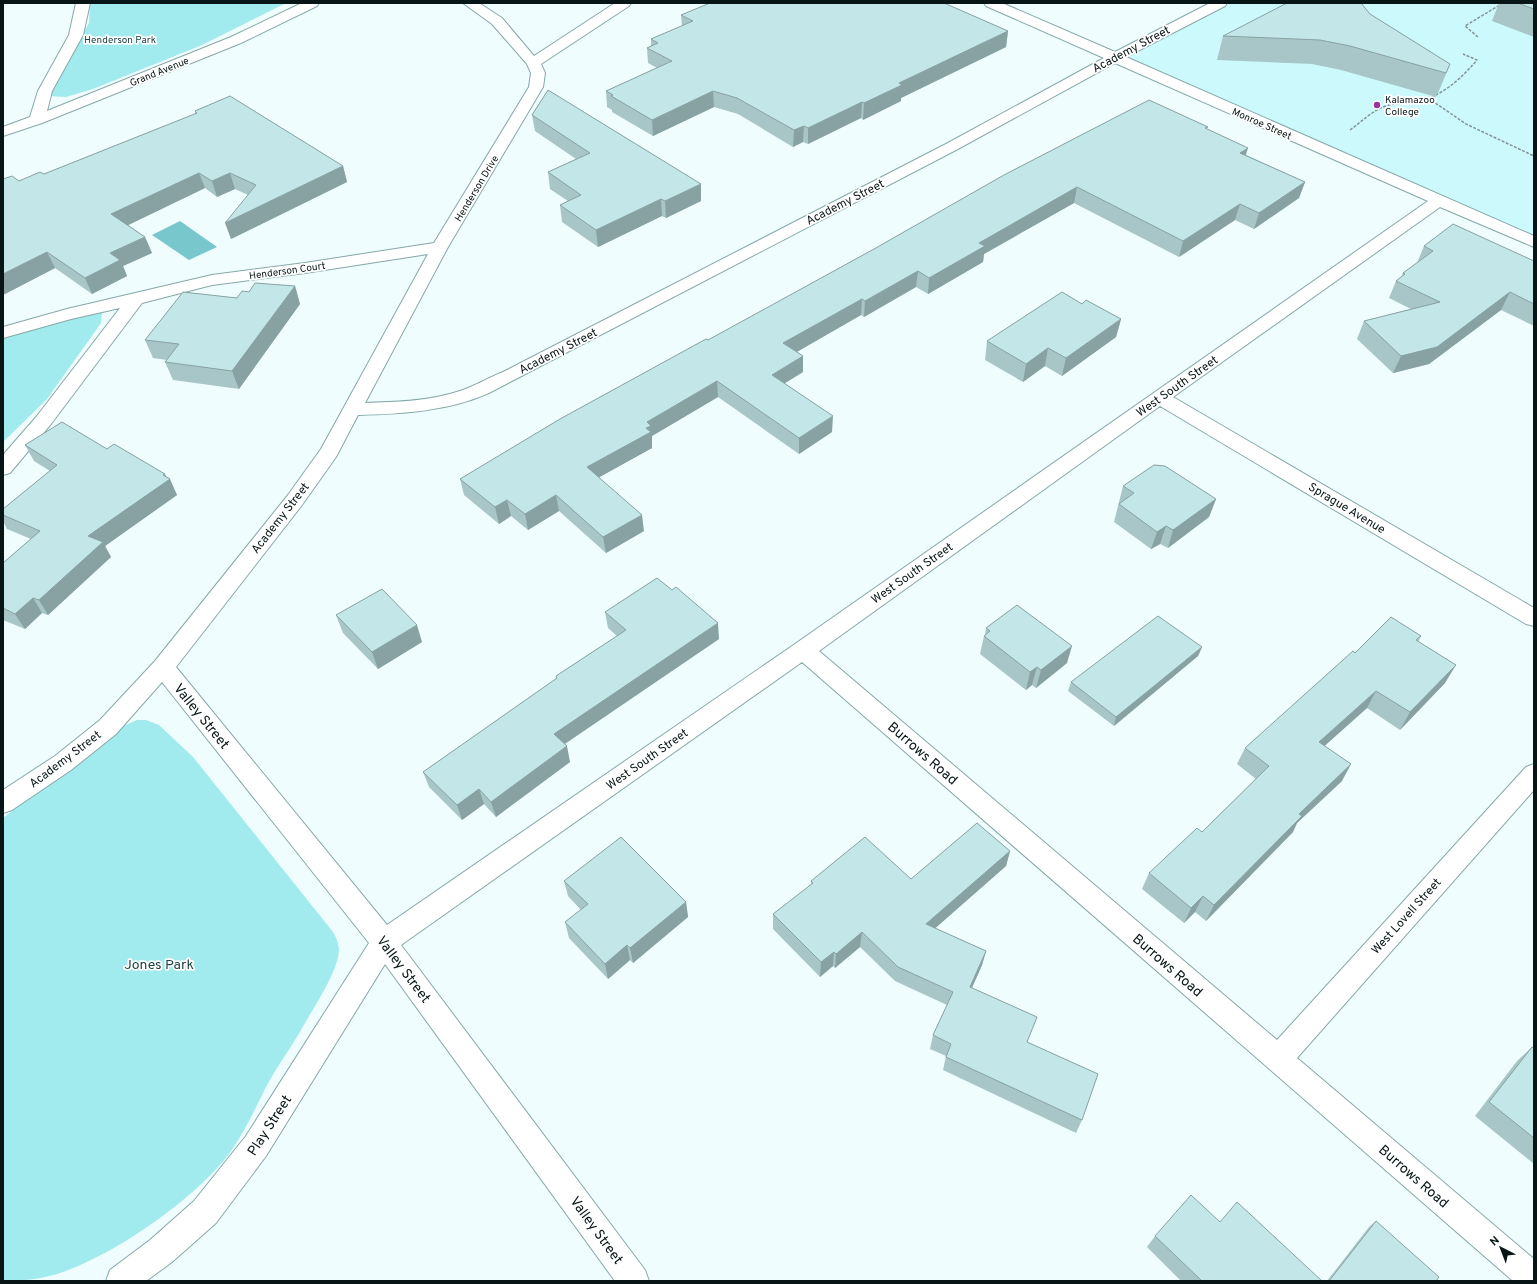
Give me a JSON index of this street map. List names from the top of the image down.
{
  "streets": {
    "street": [
      "Academy Street",
      "Grand Avenue",
      "Monroe Street",
      "Henderson Drive",
      "Henderson Court",
      "West South Street",
      "Sprague Avenue",
      "Valley Street",
      "Burrows Road",
      "West Lovell Street",
      "Play Street"
    ]
  },
  "crossings": [
    ["Academy Street", "Monroe Street"],
    ["Academy Street", "Henderson Drive"],
    ["Academy Street", "Valley Street"],
    ["Monroe Street", "West South Street"],
    ["Henderson Drive", "Henderson Court"],
    ["West South Street", "Sprague Avenue"],
    ["West South Street", "Valley Street"],
    ["West South Street", "Burrows Road"],
    ["West South Street", "Play Street"],
    ["Valley Street", "Play Street"],
    ["Burrows Road", "West Lovell Street"]
  ],
  "parks": ["Henderson Park", "Jones Park"],
  "places": ["Kalamazoo College"],
  "north": "top left"
}
